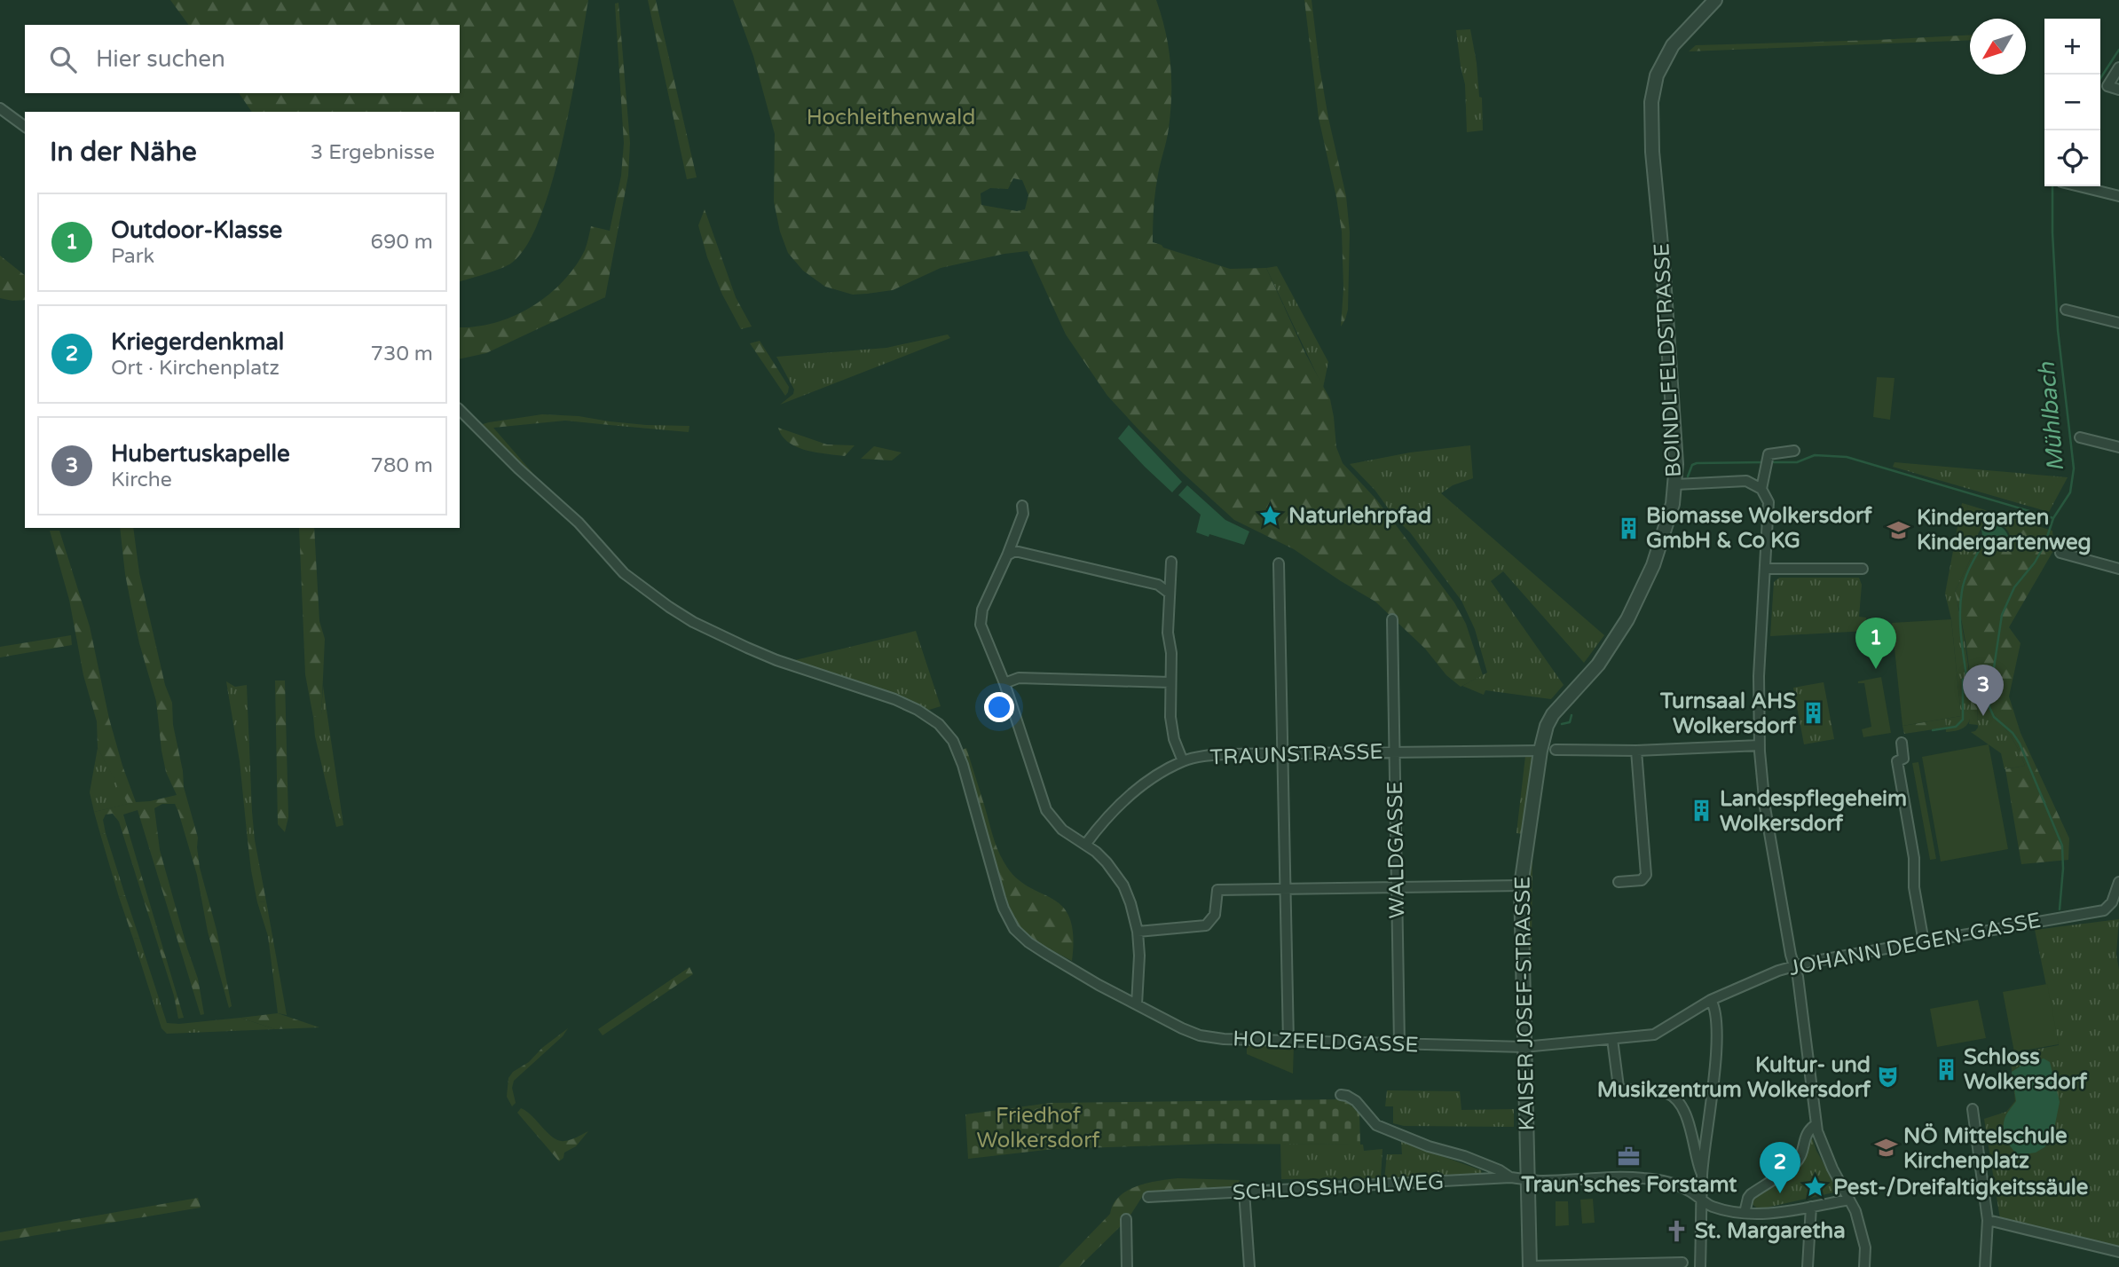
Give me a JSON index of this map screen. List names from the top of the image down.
{
  "streets": {
    "street": [
      "BOINDLFELDSTRASSE",
      "TRAUNSTRASSE",
      "WALDGASSE",
      "JOHANN DEGEN-GASSE",
      "KAISER JOSEF-STRASSE",
      "HOLZFELDGASSE",
      "SCHLOSSHOHLWEG"
    ]
  },
  "crossings": [
    ["BOINDLFELDSTRASSE", "KAISER JOSEF-STRASSE"],
    ["TRAUNSTRASSE", "WALDGASSE"],
    ["TRAUNSTRASSE", "KAISER JOSEF-STRASSE"],
    ["WALDGASSE", "HOLZFELDGASSE"],
    ["JOHANN DEGEN-GASSE", "KAISER JOSEF-STRASSE"],
    ["JOHANN DEGEN-GASSE", "HOLZFELDGASSE"],
    ["KAISER JOSEF-STRASSE", "HOLZFELDGASSE"],
    ["KAISER JOSEF-STRASSE", "SCHLOSSHOHLWEG"]
  ],
  "water": ["Mühlbach"],
  "parks": ["Hochleithenwald", "Friedhof Wolkersdorf"],
  "places": {
    "place": ["Naturlehrpfad", "Pest-/Dreifaltigkeitssäule"],
    "building": [
      "Biomasse Wolkersdorf GmbH & Co KG",
      "Turnsaal AHS Wolkersdorf",
      "Landespflegeheim Wolkersdorf",
      "Schloss Wolkersdorf"
    ],
    "school or university": ["Kindergarten Kindergartenweg", "NÖ Mittelschule Kirchenplatz"],
    "theatre": ["Kultur- und Musikzentrum Wolkersdorf"],
    "office": ["Traun'sches Forstamt"],
    "church": ["St. Margaretha"]
  },
  "north": "bottom left",
  "page": {
    "map_buttons": ["+", "−"],
    "search": "Hier suchen",
    "heading": ["In der Nähe", "3 Ergebnisse"],
    "list": [
      {
        "mark": "1",
        "name": "Outdoor-Klasse",
        "note": "Park",
        "value": "690 m"
      },
      {
        "mark": "2",
        "name": "Kriegerdenkmal",
        "note": "Ort · Kirchenplatz",
        "value": "730 m"
      },
      {
        "mark": "3",
        "name": "Hubertuskapelle",
        "note": "Kirche",
        "value": "780 m"
      }
    ],
    "pins": ["1", "3", "2"]
  }
}
